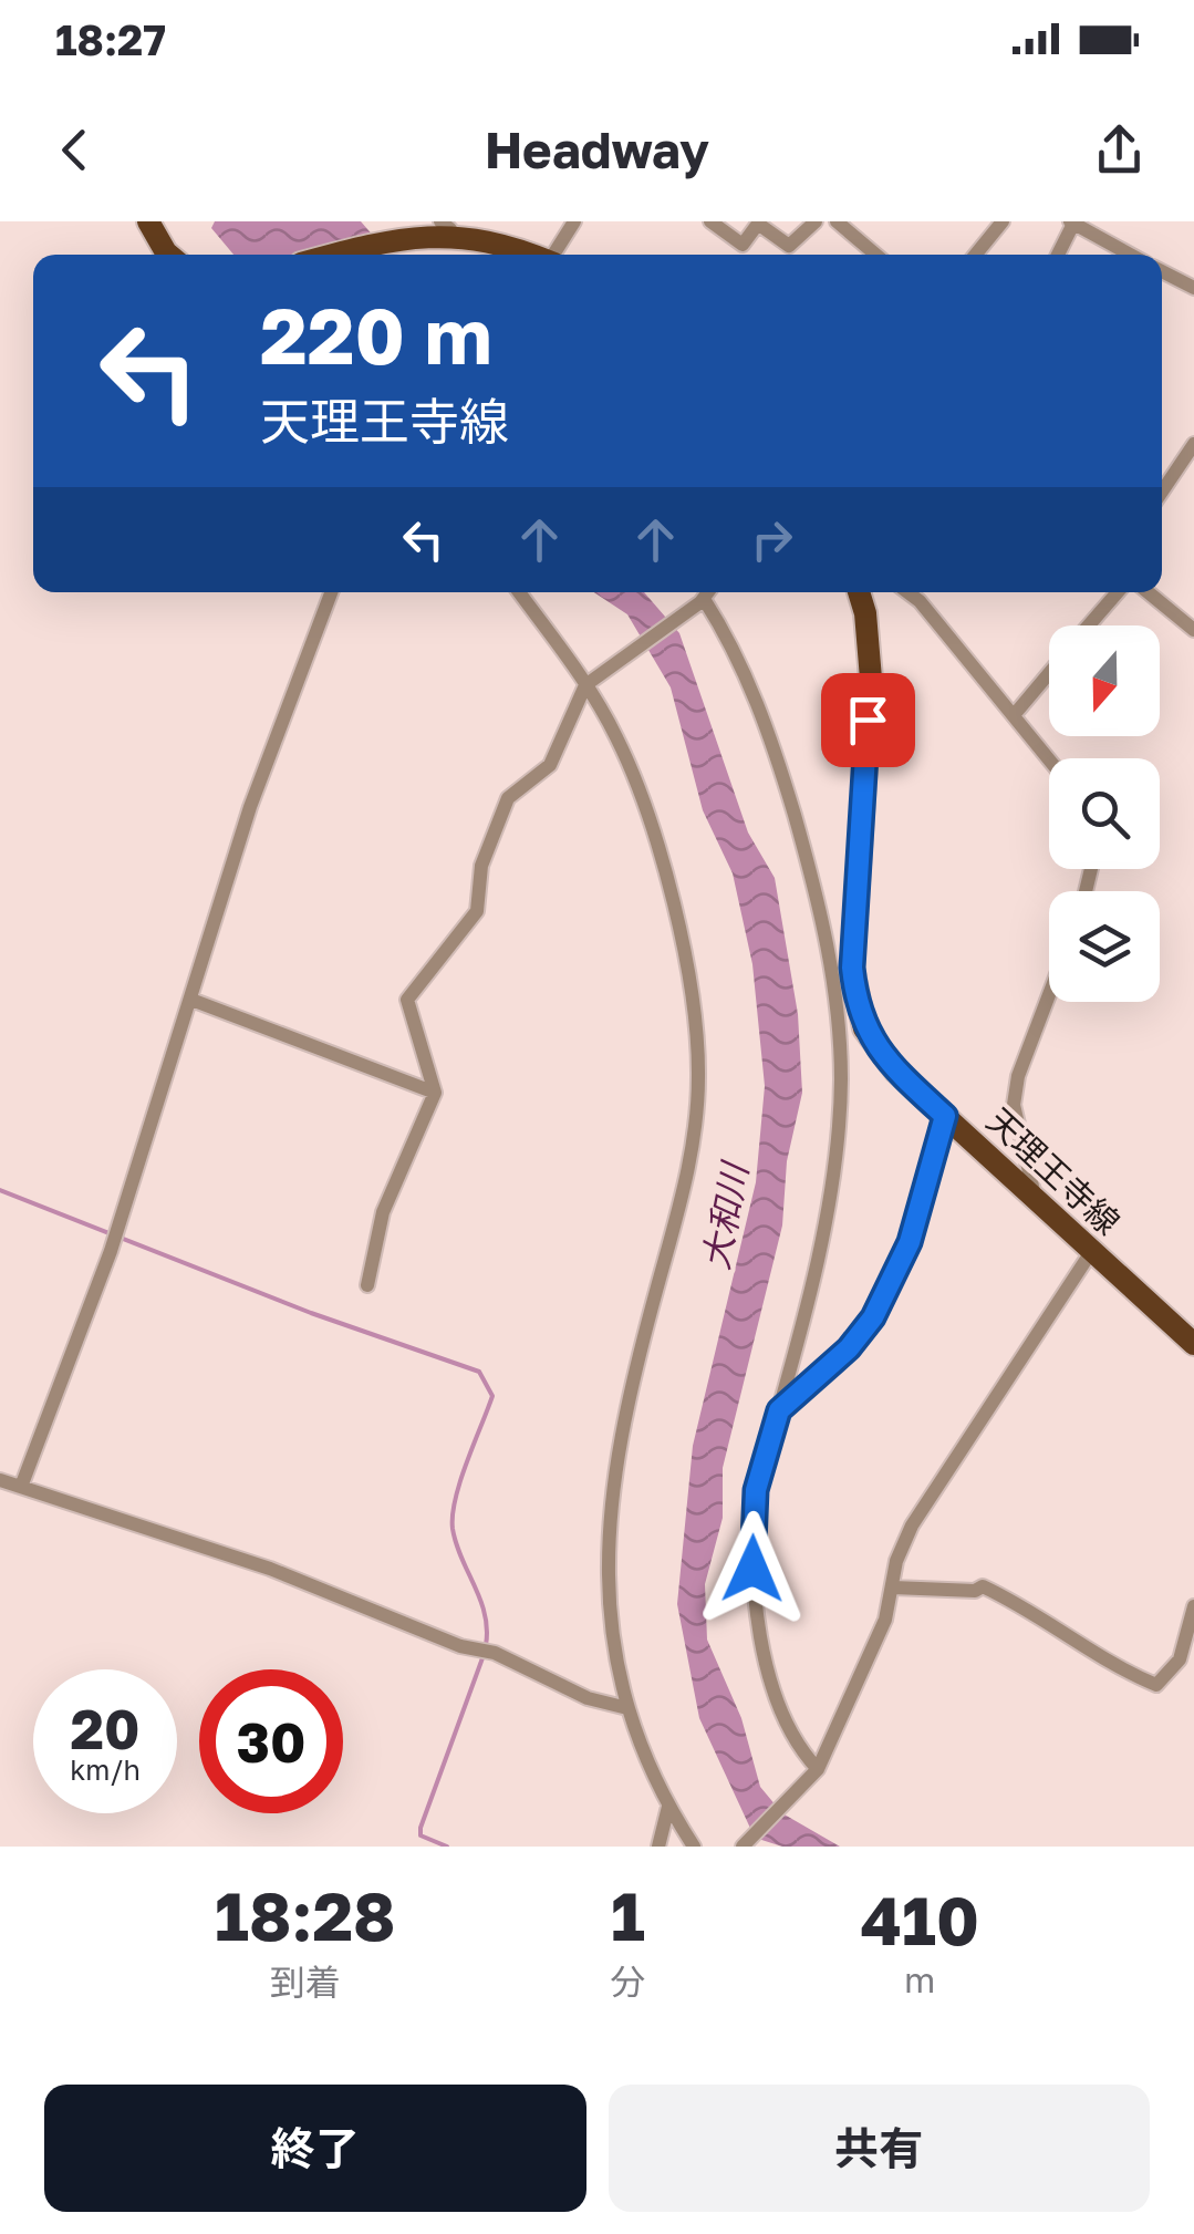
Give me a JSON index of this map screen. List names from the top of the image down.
{
  "streets": {
    "main road": ["天理王寺線"]
  },
  "water": ["大和川"],
  "north": "bottom",
  "page": {
    "status": "18:27",
    "header": "Headway",
    "turn": ["220 m", "天理王寺線"],
    "speed": "20 km/h",
    "limit": "30",
    "eta": [
      "18:28",
      "到着",
      "1",
      "分",
      "410",
      "m"
    ],
    "buttons": ["終了", "共有"]
  }
}
